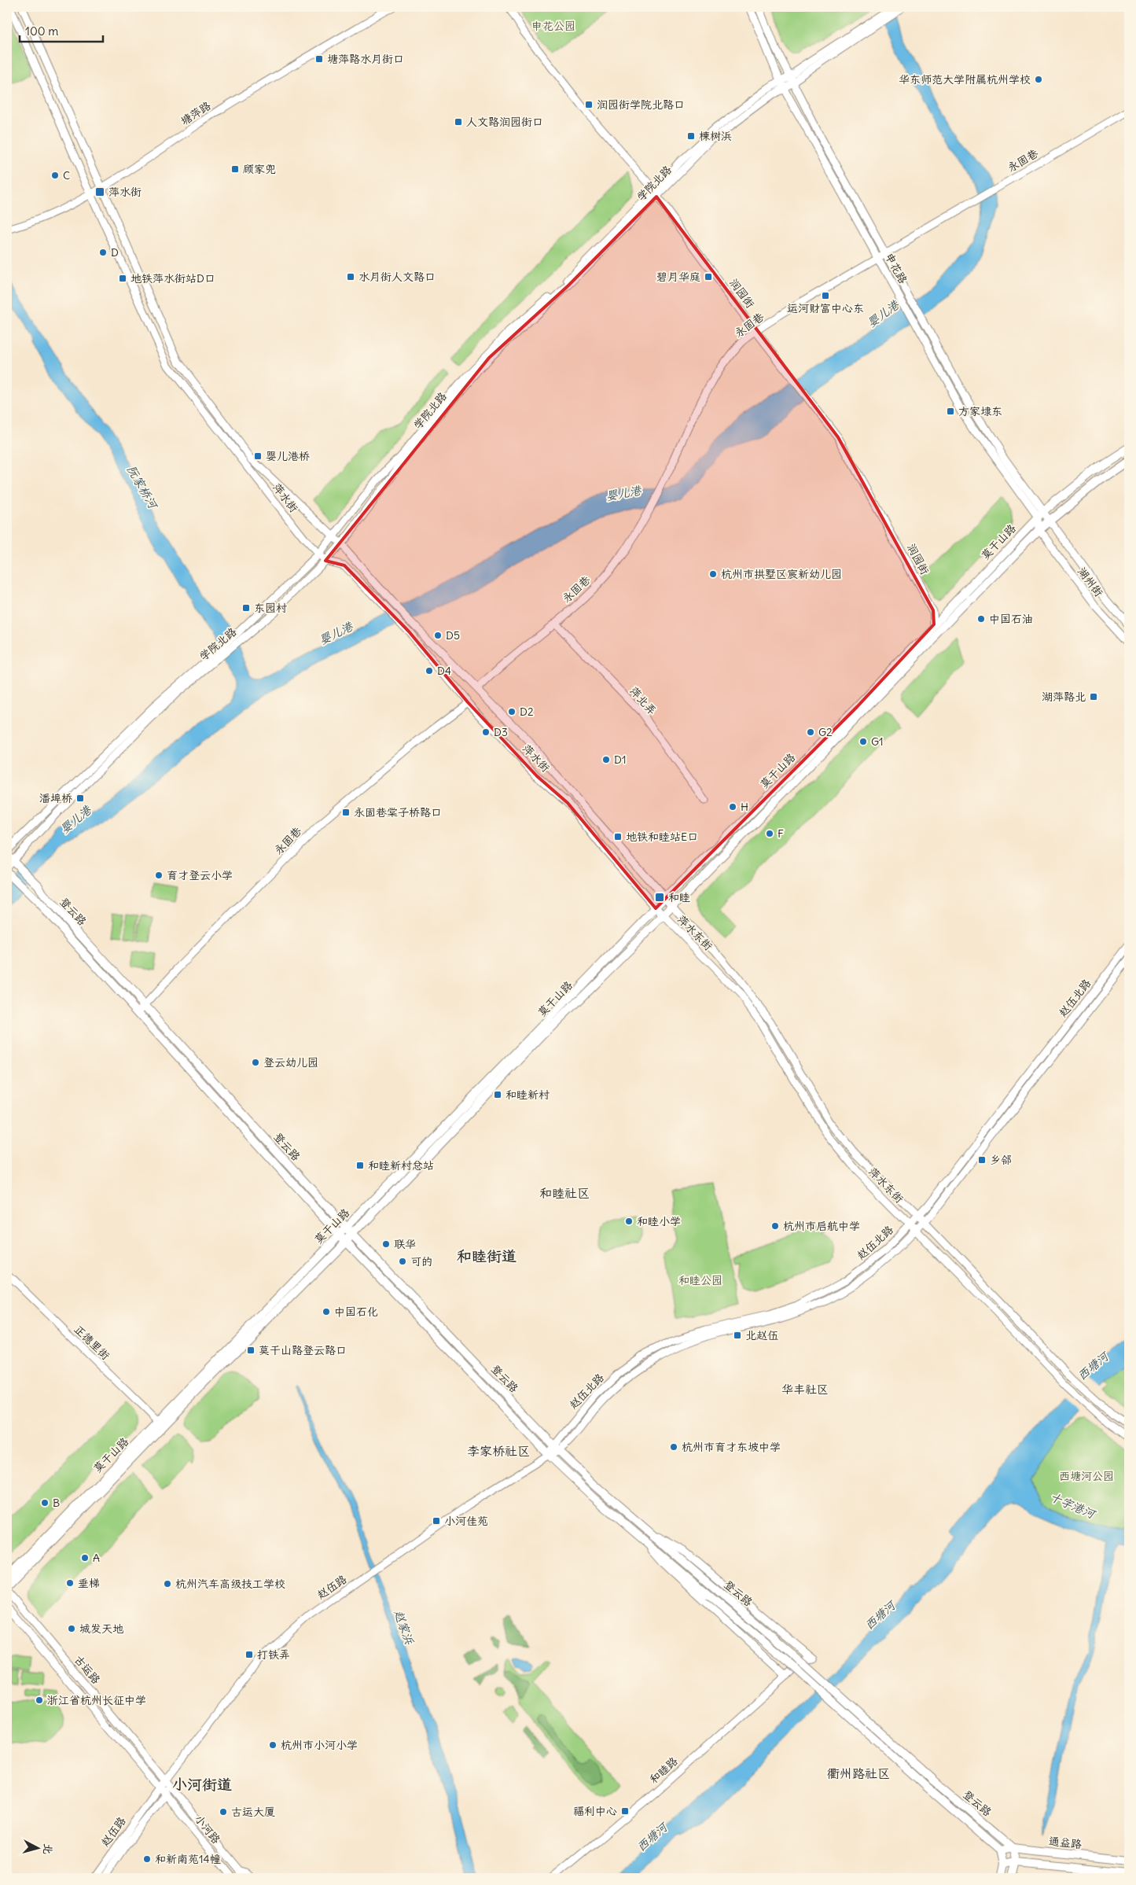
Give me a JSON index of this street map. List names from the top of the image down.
{
  "streets": {
    "main road": [
      "塘萍路",
      "永固巷",
      "学院北路",
      "申花路",
      "润园街",
      "萍水街",
      "莫干山路",
      "湖州街",
      "萍北弄",
      "登云路",
      "萍水东街",
      "赵伍北路",
      "正德里街",
      "赵伍路",
      "古运路",
      "和睦路",
      "小河路",
      "通益路"
    ]
  },
  "crossings": [
    ["塘萍路", "萍水街"],
    ["永固巷", "申花路"],
    ["永固巷", "润园街"],
    ["永固巷", "萍水街"],
    ["永固巷", "萍北弄"],
    ["永固巷", "登云路"],
    ["学院北路", "申花路"],
    ["学院北路", "润园街"],
    ["学院北路", "萍水街"],
    ["学院北路", "登云路"],
    ["申花路", "莫干山路"],
    ["申花路", "湖州街"],
    ["润园街", "莫干山路"],
    ["萍水街", "莫干山路"],
    ["萍水街", "萍水东街"],
    ["莫干山路", "湖州街"],
    ["莫干山路", "登云路"],
    ["莫干山路", "萍水东街"],
    ["莫干山路", "正德里街"],
    ["莫干山路", "古运路"],
    ["登云路", "赵伍北路"],
    ["登云路", "赵伍路"],
    ["登云路", "和睦路"],
    ["登云路", "通益路"],
    ["萍水东街", "赵伍北路"],
    ["赵伍北路", "赵伍路"],
    ["赵伍路", "古运路"],
    ["赵伍路", "小河路"],
    ["古运路", "小河路"]
  ],
  "districts": [
    "和睦社区",
    "和睦街道",
    "华丰社区",
    "李家桥社区",
    "衢州路社区",
    "小河街道"
  ],
  "water": [
    "婴儿港",
    "阮家桥河",
    "西塘河",
    "十字港河",
    "赵家浜"
  ],
  "parks": ["申花公园", "和睦公园", "西塘河公园"],
  "places": {
    "transit": [
      "塘萍路水月街口",
      "润园街学院北路口",
      "人文路润园街口",
      "楝树浜",
      "顾家兜",
      "萍水街",
      "水月街人文路口",
      "碧月华庭",
      "地铁萍水街站D口",
      "运河财富中心东",
      "方家埭东",
      "婴儿港桥",
      "东园村",
      "湖萍路北",
      "潘埠桥",
      "永固巷棠子桥路口",
      "地铁和睦站E口",
      "和睦",
      "和睦新村",
      "乡邻",
      "和睦新村总站",
      "北赵伍",
      "莫干山路登云路口",
      "小河佳苑",
      "打铁弄",
      "福利中心"
    ],
    "other": [
      "华东师范大学附属杭州学校",
      "C",
      "D",
      "杭州市拱墅区宸新幼儿园",
      "中国石油",
      "D5",
      "D4",
      "D2",
      "D3",
      "G2",
      "G1",
      "D1",
      "H",
      "F",
      "育才登云小学",
      "登云幼儿园",
      "和睦小学",
      "杭州市启航中学",
      "联华",
      "可的",
      "中国石化",
      "杭州市育才东坡中学",
      "B",
      "A",
      "垂梯",
      "杭州汽车高级技工学校",
      "城发天地",
      "浙江省杭州长征中学",
      "杭州市小河小学",
      "古运大厦",
      "和新南苑14幢"
    ]
  },
  "scale_bar": "100 m",
  "north": "right"
}
